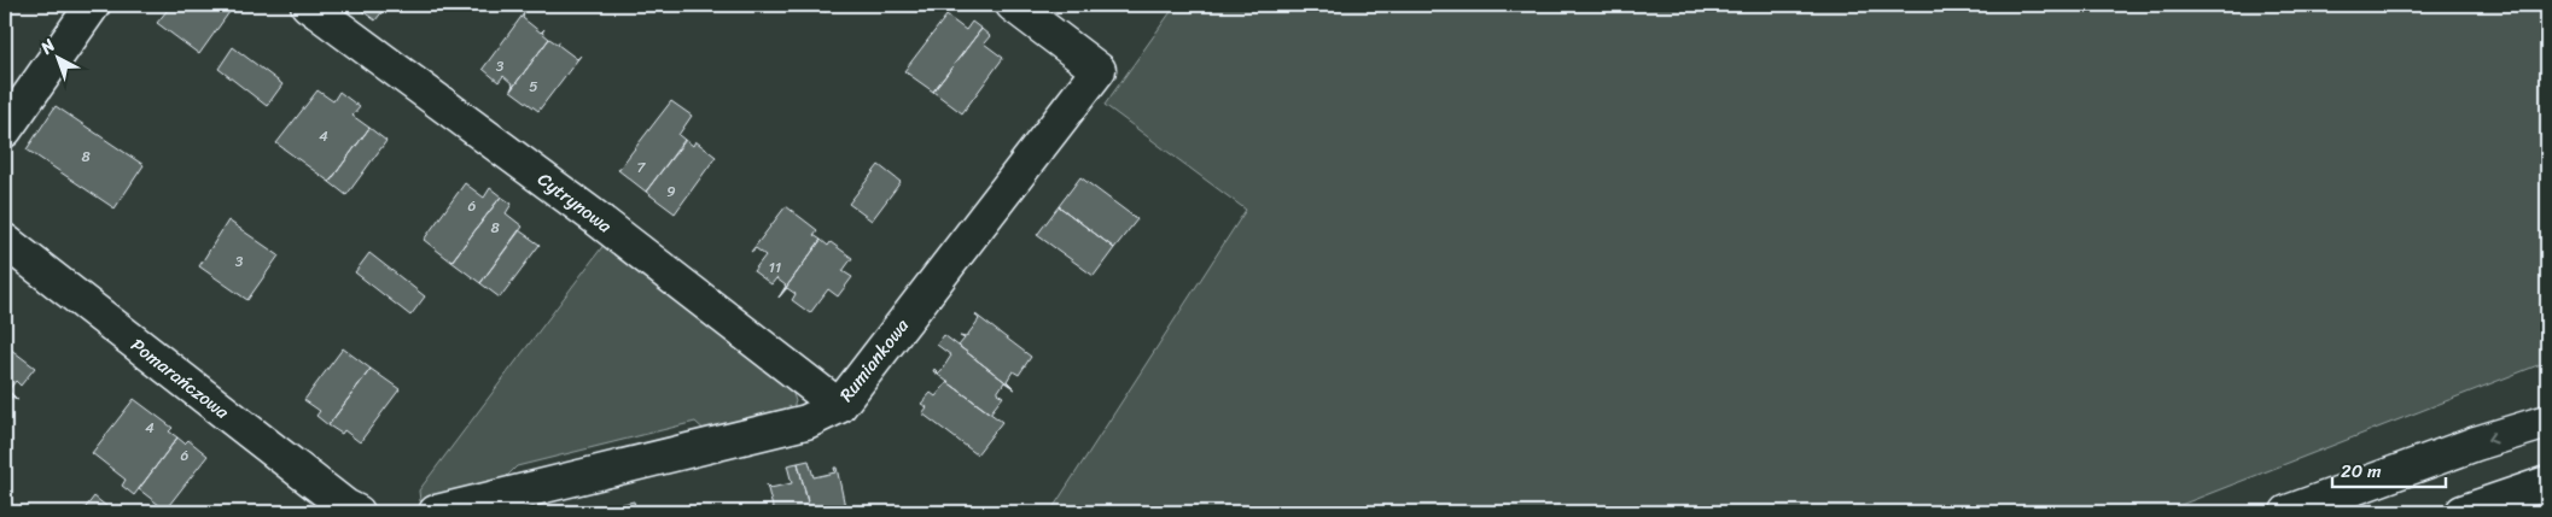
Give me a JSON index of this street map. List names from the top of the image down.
{
  "streets": {
    "street": ["Cytrynowa", "Rumiankowa", "Pomarańczowa"]
  },
  "crossings": [
    ["Cytrynowa", "Rumiankowa"]
  ],
  "house_numbers": [
    "3",
    "5",
    "4",
    "8",
    "7",
    "9",
    "6",
    "8",
    "3",
    "11",
    "4",
    "6"
  ],
  "scale_bar": "20 m",
  "north": "top left"
}
